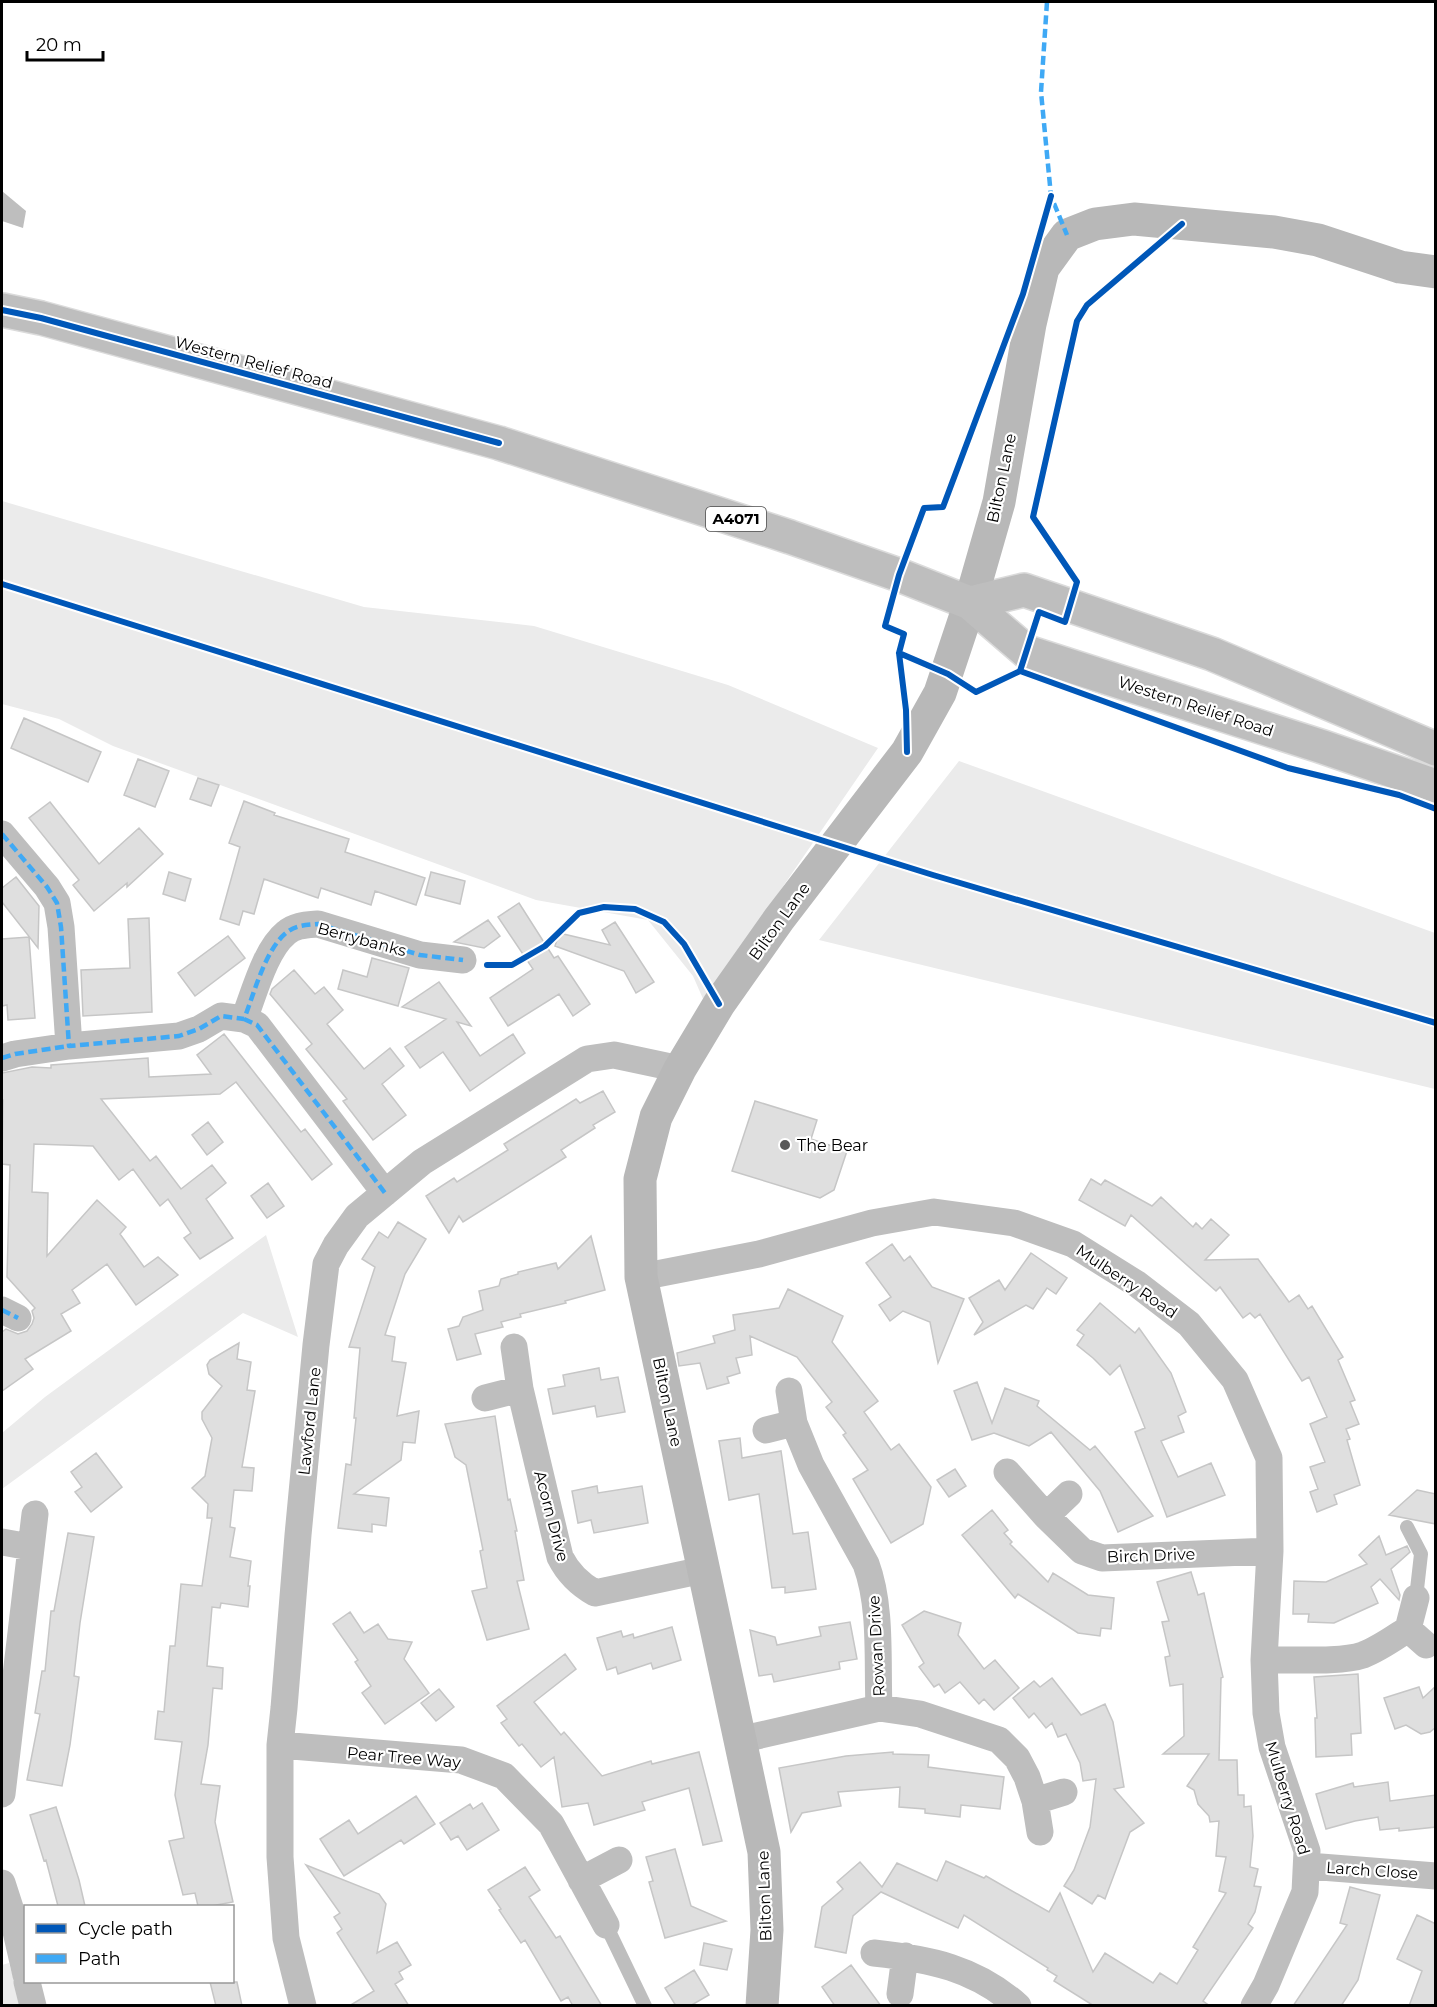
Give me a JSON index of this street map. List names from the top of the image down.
{
  "streets": {
    "highway": ["Western Relief Road", "A4071"],
    "street": [
      "Bilton Lane",
      "Berrybanks",
      "Mulberry Road",
      "Lawford Lane",
      "Acorn Drive",
      "Birch Drive",
      "Rowan Drive",
      "Pear Tree Way",
      "Larch Close"
    ]
  },
  "crossings": [
    ["Western Relief Road", "Bilton Lane"],
    ["Bilton Lane", "Mulberry Road"],
    ["Bilton Lane", "Lawford Lane"],
    ["Bilton Lane", "Acorn Drive"],
    ["Bilton Lane", "Rowan Drive"],
    ["Mulberry Road", "Birch Drive"],
    ["Mulberry Road", "Larch Close"],
    ["Lawford Lane", "Pear Tree Way"]
  ],
  "places": ["The Bear"],
  "legend": ["Cycle path", "Path"],
  "scale_bar": "20 m"
}
